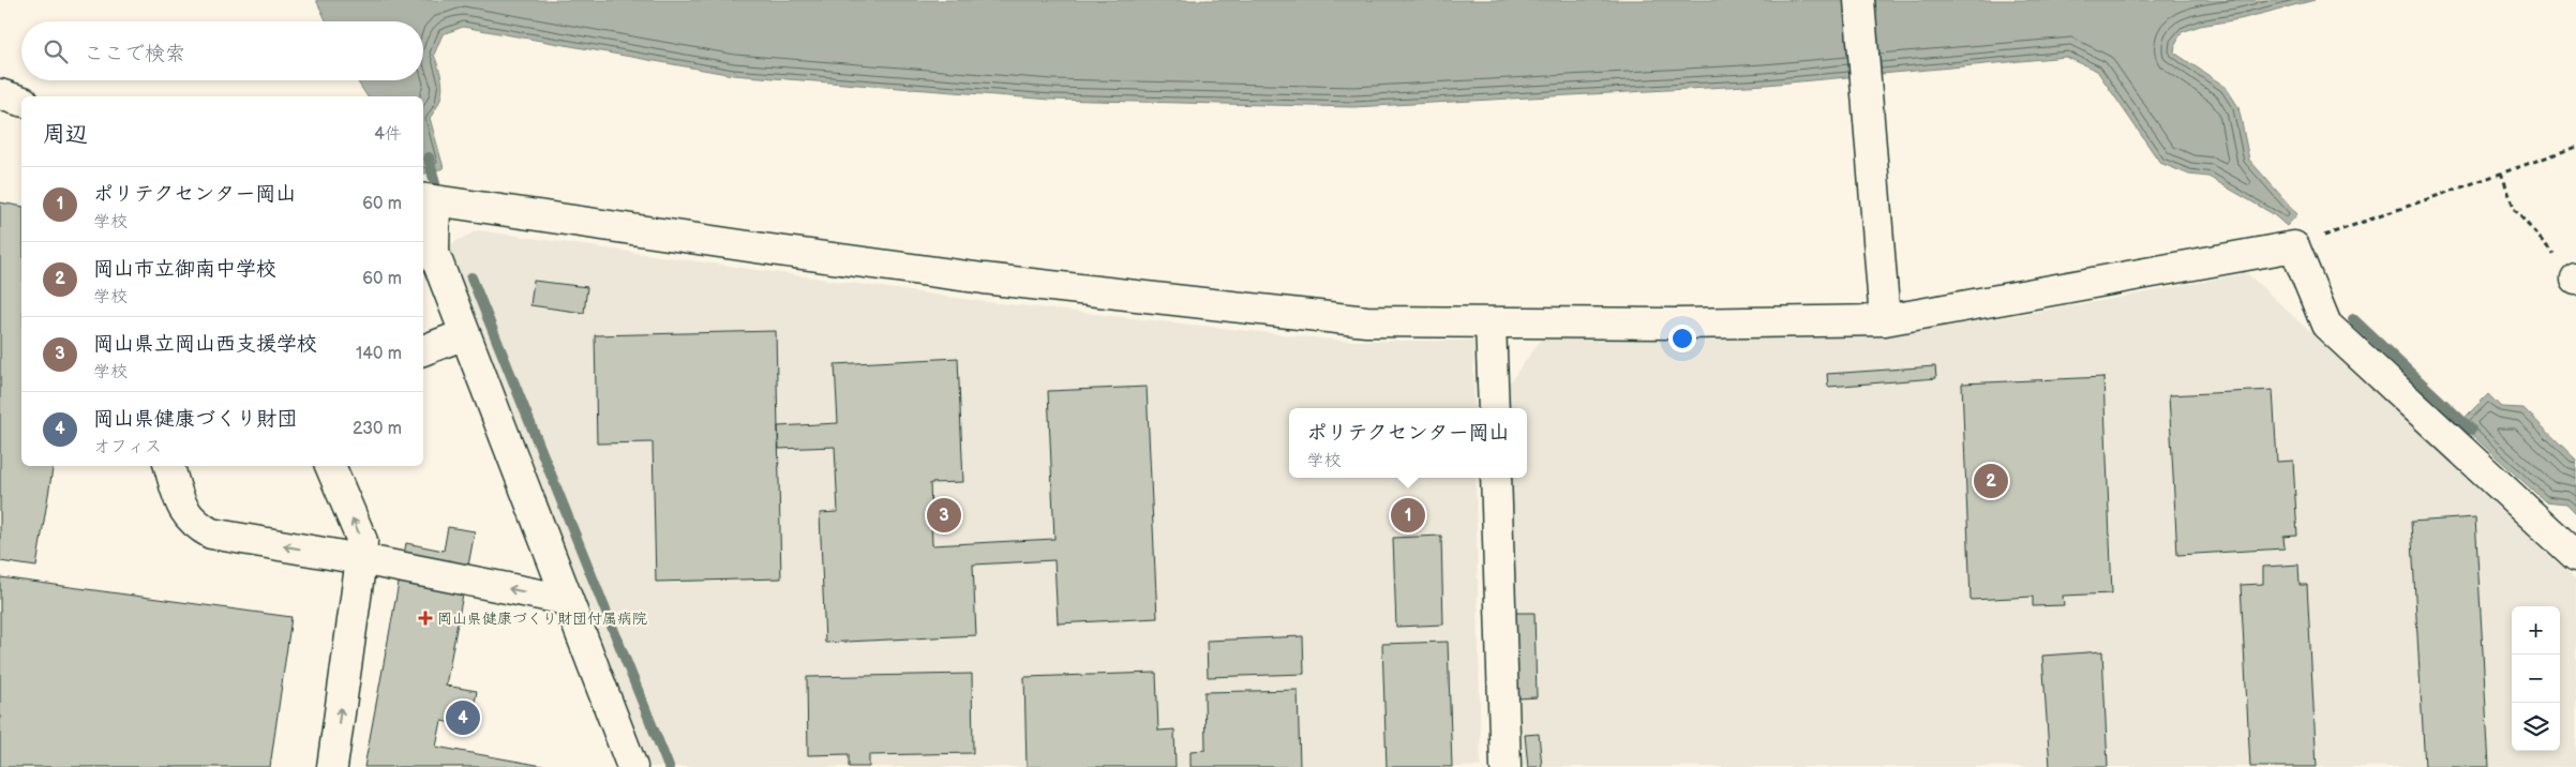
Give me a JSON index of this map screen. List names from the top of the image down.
{
  "places": {
    "health": ["岡山県健康づくり財団付属病院"]
  },
  "page": {
    "search": "ここで検索",
    "heading": ["周辺", "4件"],
    "list": [
      {
        "mark": "1",
        "name": "ポリテクセンター岡山",
        "note": "学校",
        "value": "60 m"
      },
      {
        "mark": "2",
        "name": "岡山市立御南中学校",
        "note": "学校",
        "value": "60 m"
      },
      {
        "mark": "3",
        "name": "岡山県立岡山西支援学校",
        "note": "学校",
        "value": "140 m"
      },
      {
        "mark": "4",
        "name": "岡山県健康づくり財団",
        "note": "オフィス",
        "value": "230 m"
      }
    ],
    "popup": ["ポリテクセンター岡山", "学校"],
    "pins": [
      "2",
      "1",
      "3",
      "4"
    ],
    "map_buttons": ["+", "−"]
  }
}
